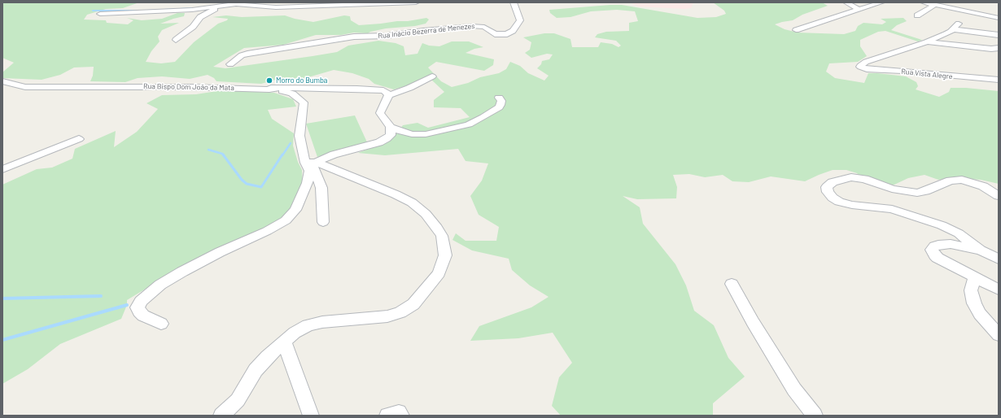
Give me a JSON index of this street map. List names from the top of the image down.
{
  "streets": {
    "street": ["Rua Inácio Bezerra de Menezes", "Rua Vista Alegre", "Rua Bispo Dom João da Mata"]
  },
  "places": ["Morro do Bumba"]
}
